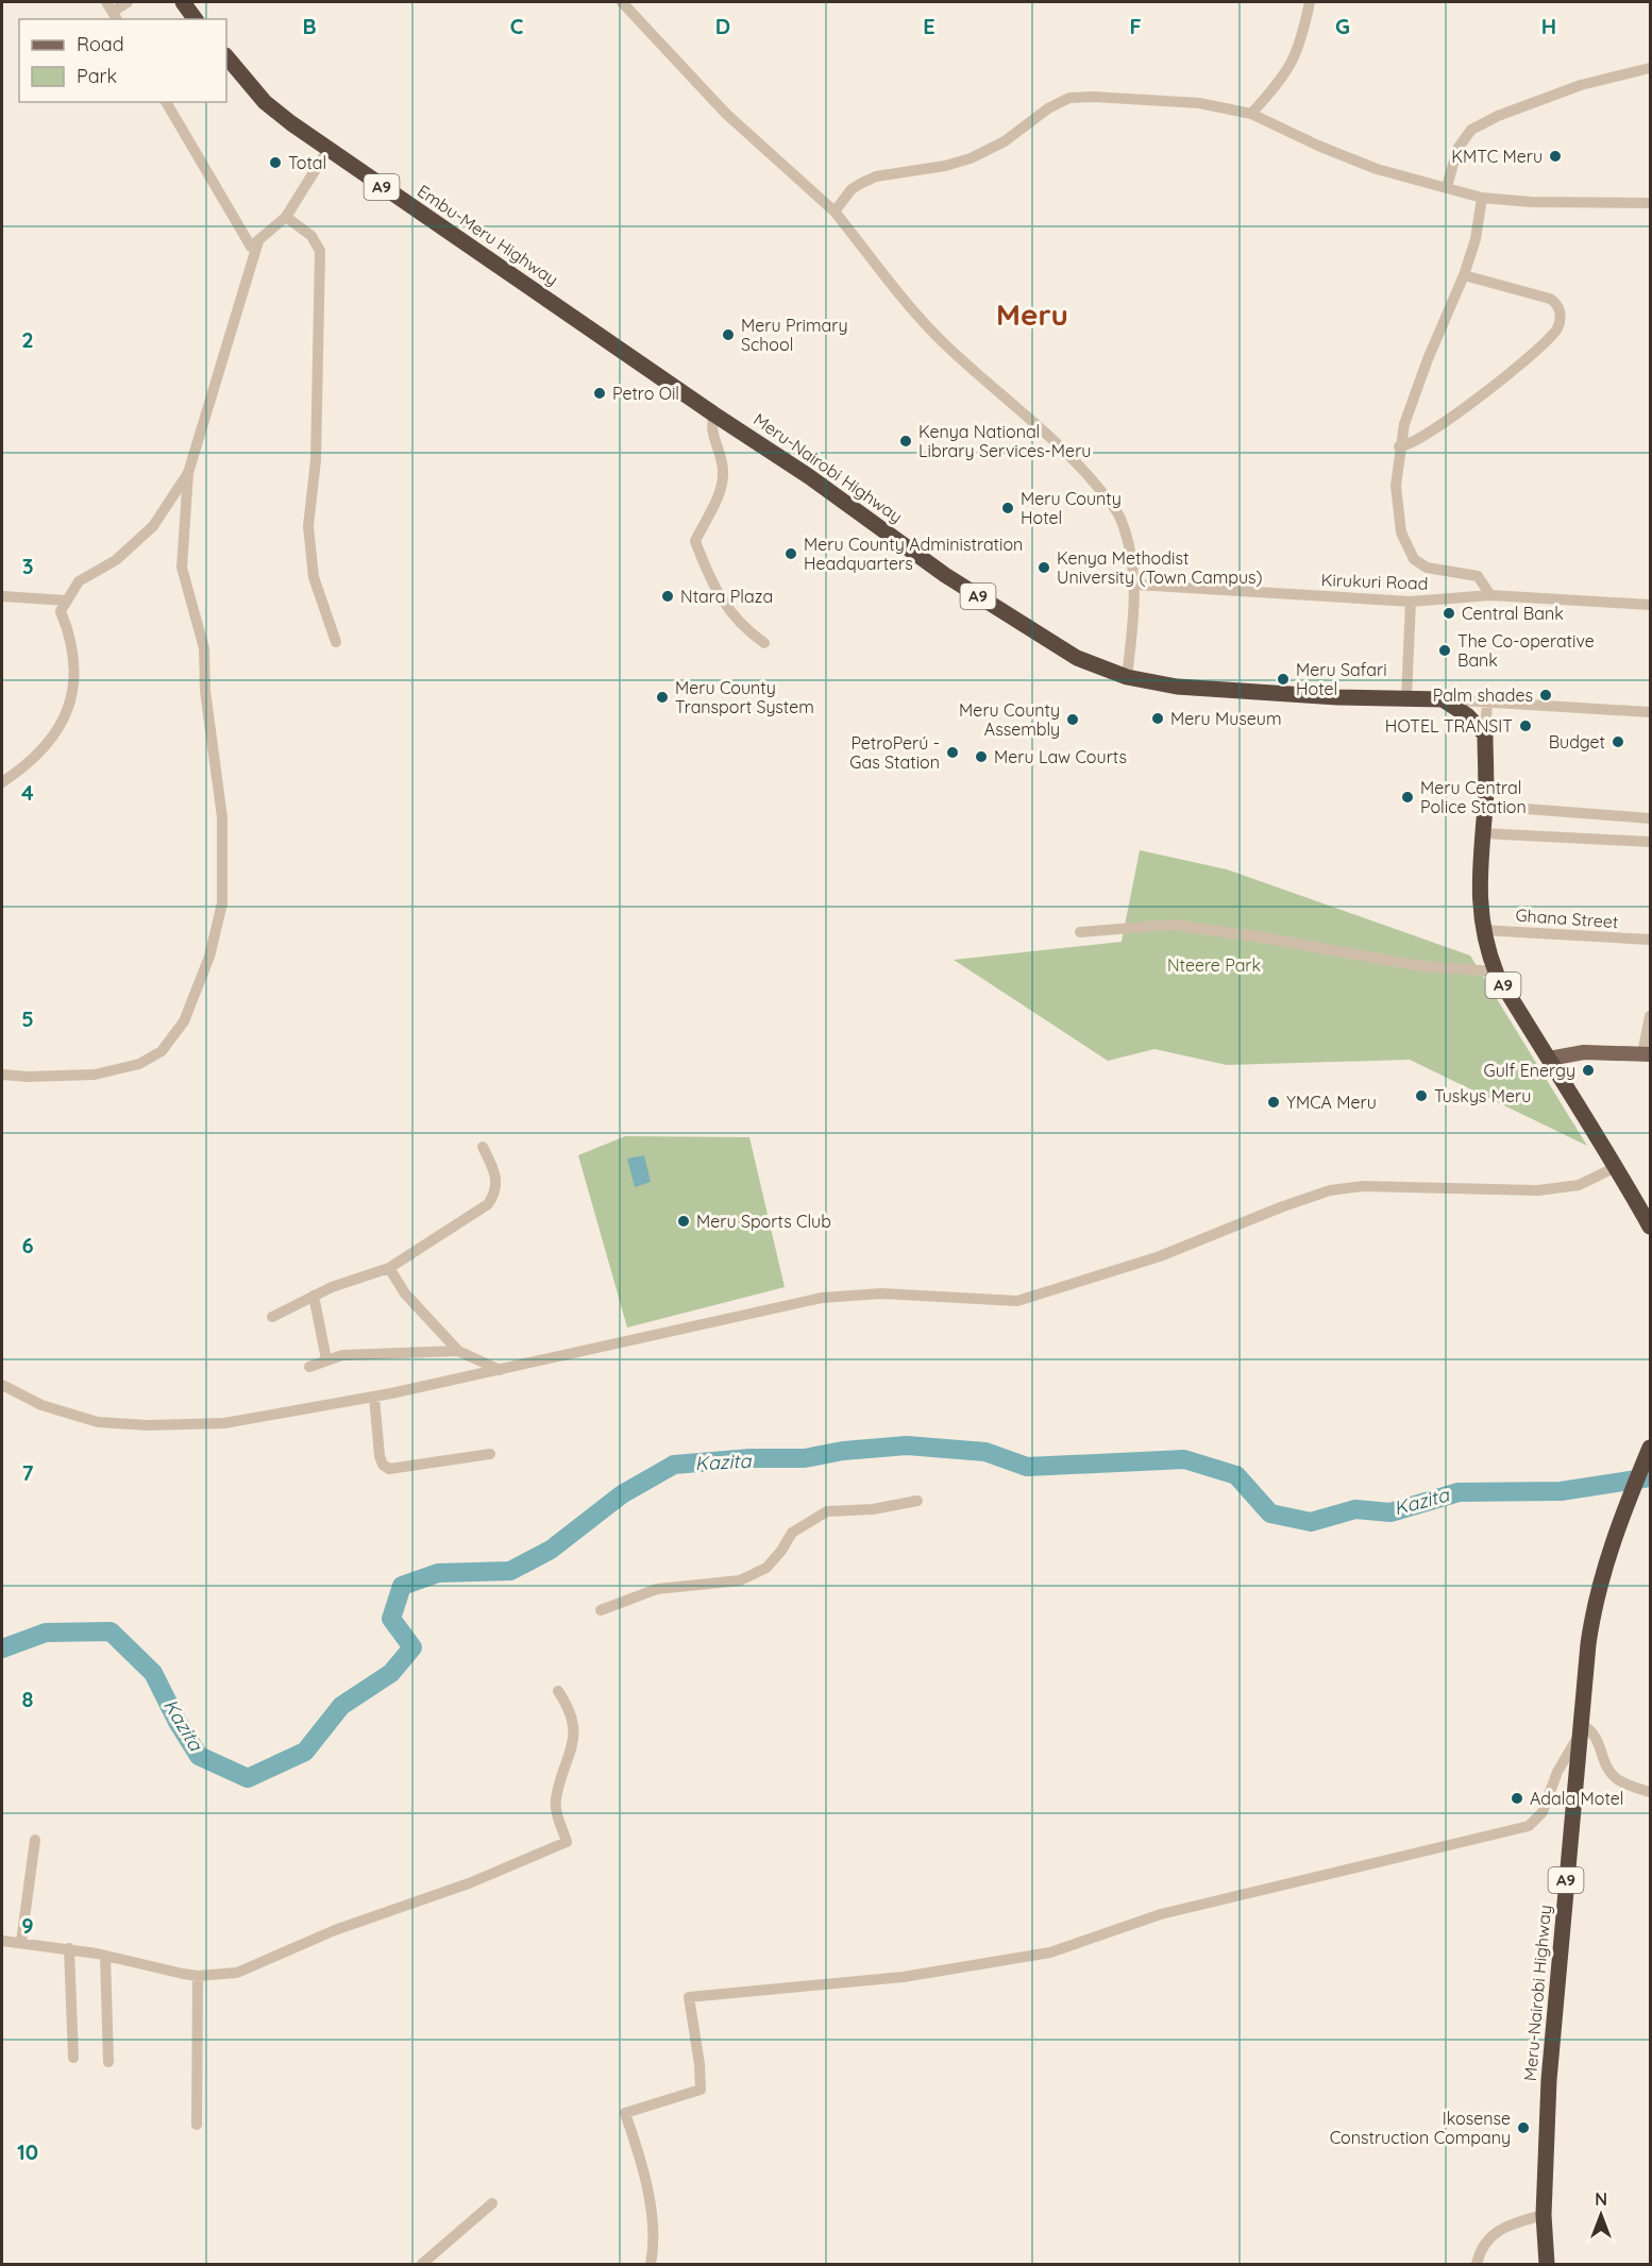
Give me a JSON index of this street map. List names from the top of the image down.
{
  "streets": {
    "highway": ["A9", "Embu-Meru Highway", "Meru-Nairobi Highway"],
    "street": ["Kirukuri Road", "Ghana Street"]
  },
  "crossings": [
    ["A9", "Ghana Street"],
    ["Embu-Meru Highway", "Meru-Nairobi Highway"]
  ],
  "districts": ["Meru"],
  "water": ["Kazita"],
  "parks": ["Nteere Park"],
  "places": [
    "KMTC Meru",
    "Total",
    "Meru Primary School",
    "Petro Oil",
    "Kenya National Library Services-Meru",
    "Meru County Hotel",
    "Meru County Administration Headquarters",
    "Kenya Methodist University (Town Campus)",
    "Ntara Plaza",
    "Central Bank",
    "The Co-operative Bank",
    "Meru Safari Hotel",
    "Palm shades",
    "Meru County Transport System",
    "Meru Museum",
    "Meru County Assembly",
    "HOTEL TRANSIT",
    "Budget",
    "PetroPerú - Gas Station",
    "Meru Law Courts",
    "Meru Central Police Station",
    "Gulf Energy",
    "Tuskys Meru",
    "YMCA Meru",
    "Meru Sports Club",
    "Adala Motel",
    "Ikosense Construction Company"
  ],
  "legend": ["Road", "Park"],
  "north": "top",
  "grid": {
    "columns": [
      "B",
      "C",
      "D",
      "E",
      "F",
      "G",
      "H"
    ],
    "rows": [
      "2",
      "3",
      "4",
      "5",
      "6",
      "7",
      "8",
      "9",
      "10"
    ]
  }
}
